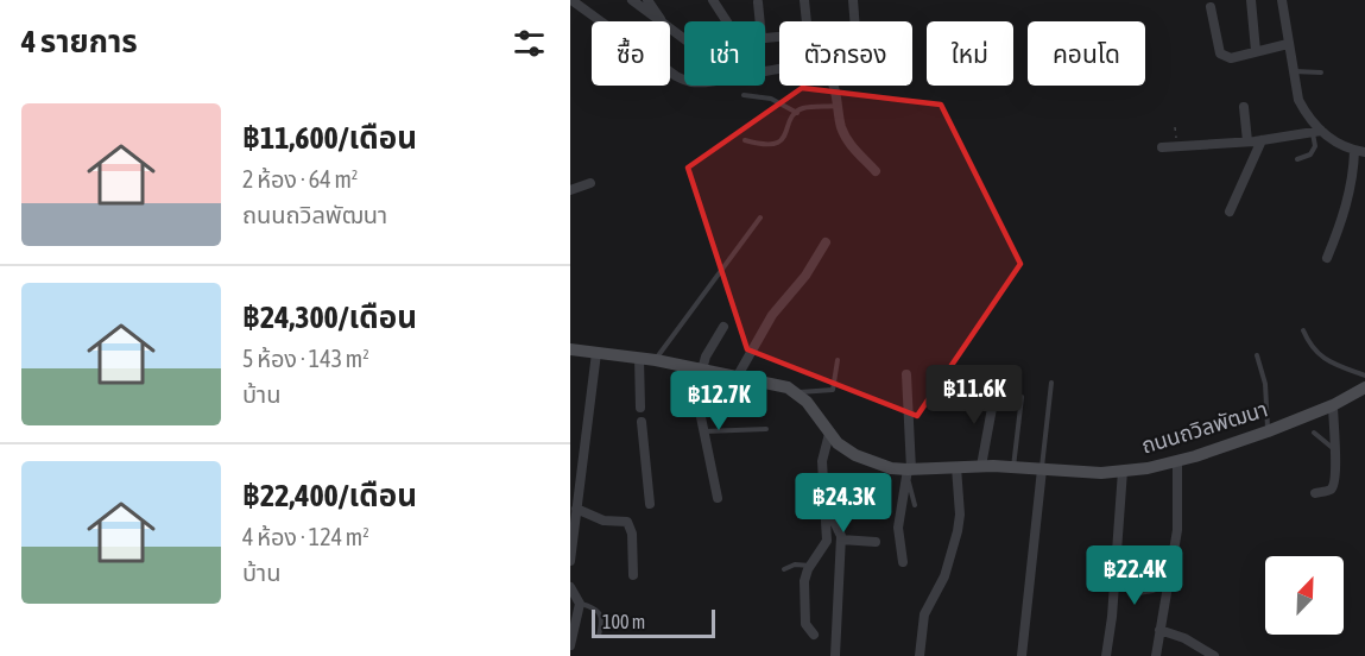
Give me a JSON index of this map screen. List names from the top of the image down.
{
  "streets": {
    "street": ["ถนนถวิลพัฒนา"]
  },
  "scale_bar": "100 m",
  "north": "top right",
  "page": {
    "heading": "4 รายการ",
    "chip": [
      "ซื้อ",
      "เช่า",
      "ตัวกรอง",
      "ใหม่",
      "คอนโด"
    ],
    "list": [
      {
        "name": "฿11,600/เดือน",
        "note": "2 ห้อง · 64 m² · ถนนถวิลพัฒนา"
      },
      {
        "name": "฿24,300/เดือน",
        "note": "5 ห้อง · 143 m² · บ้าน"
      },
      {
        "name": "฿22,400/เดือน",
        "note": "4 ห้อง · 124 m² · บ้าน"
      }
    ],
    "price": [
      "฿11.6K",
      "฿12.7K",
      "฿24.3K",
      "฿22.4K"
    ],
    "scale": "100 m"
  }
}
